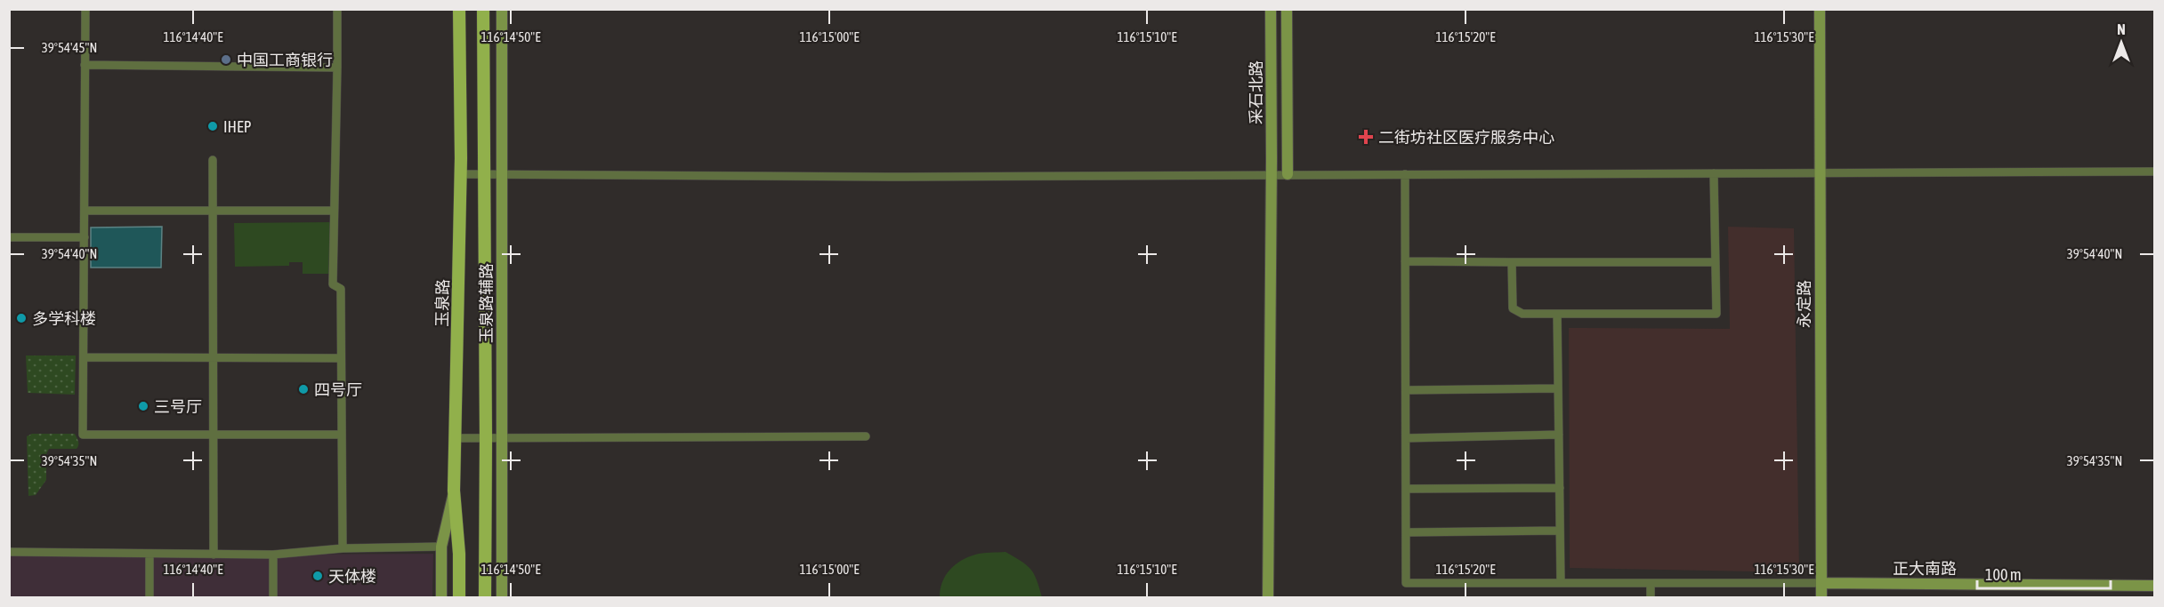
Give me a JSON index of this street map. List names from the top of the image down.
{
  "streets": {
    "main road": ["玉泉路"],
    "street": [
      "采石北路",
      "玉泉路辅路",
      "永定路",
      "正大南路"
    ]
  },
  "crossings": [
    ["永定路", "正大南路"]
  ],
  "places": {
    "other": [
      "中国工商银行",
      "IHEP",
      "多学科楼",
      "四号厅",
      "三号厅",
      "天体楼"
    ],
    "health": ["二街坊社区医疗服务中心"]
  },
  "scale_bar": "100 m",
  "north": "top",
  "coordinates": [
    "116°14'40\"E",
    "116°14'50\"E",
    "116°15'00\"E",
    "116°15'10\"E",
    "116°15'20\"E",
    "116°15'30\"E",
    "39°54'45\"N",
    "39°54'40\"N",
    "39°54'35\"N"
  ]
}
